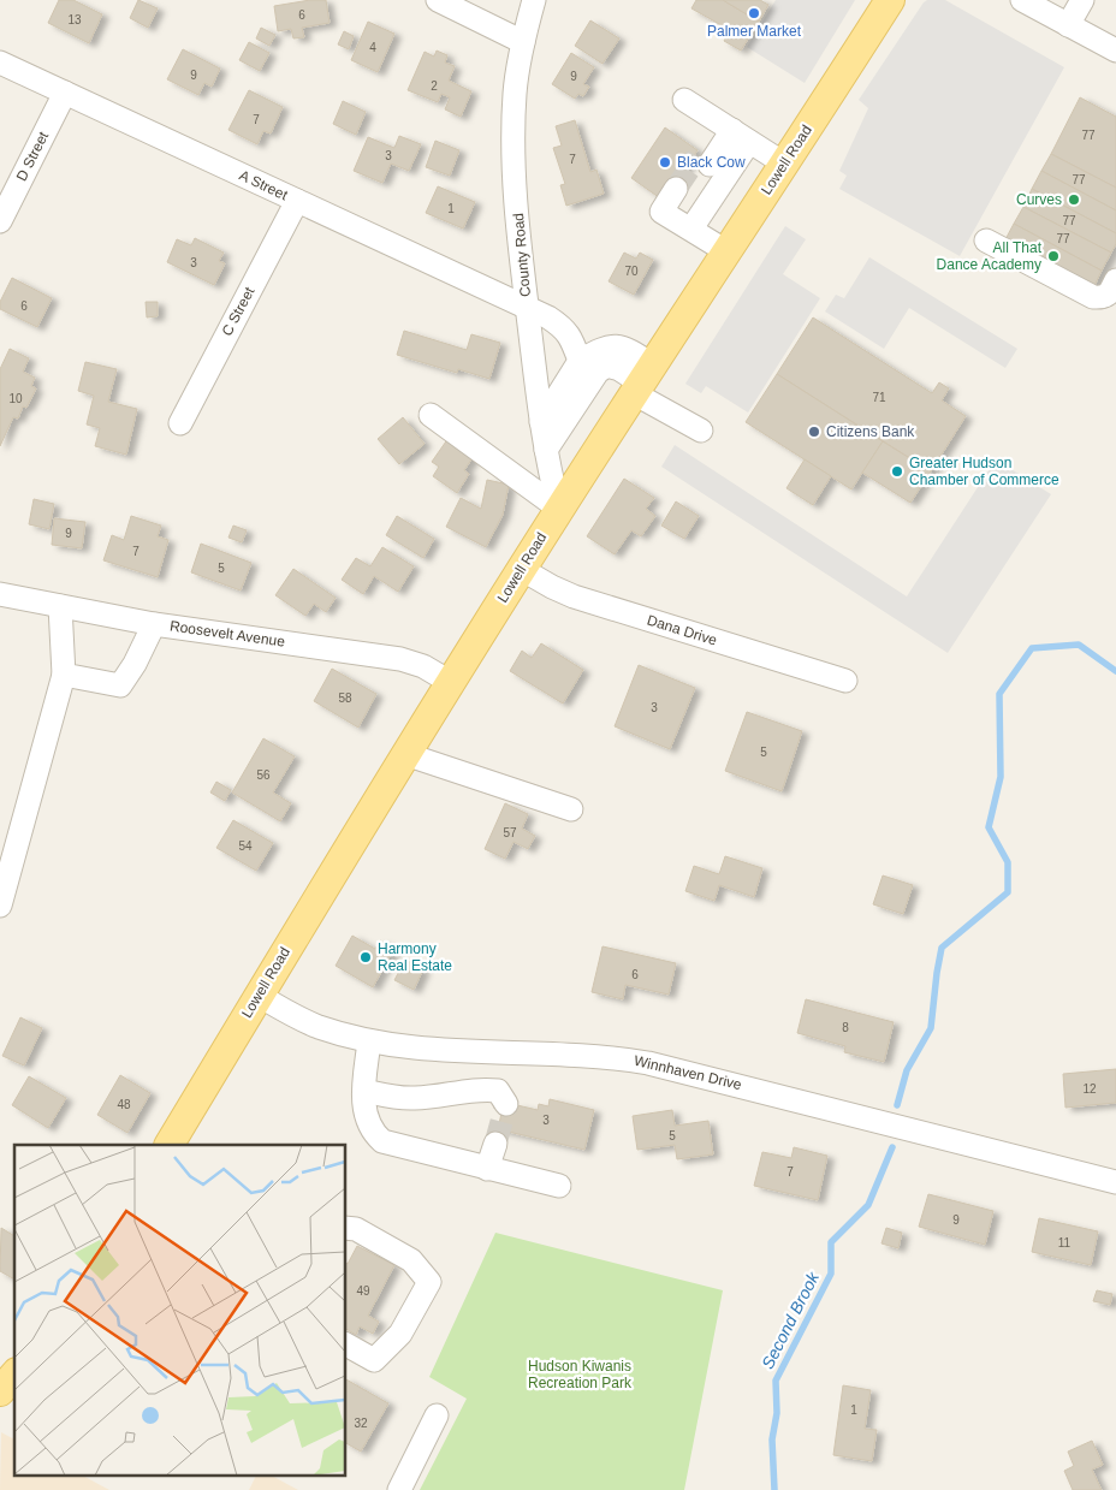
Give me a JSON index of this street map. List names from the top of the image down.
{
  "streets": {
    "main road": ["Lowell Road"],
    "street": [
      "D Street",
      "A Street",
      "County Road",
      "C Street",
      "Dana Drive",
      "Roosevelt Avenue",
      "Winnhaven Drive"
    ]
  },
  "crossings": [
    ["D Street", "A Street"],
    ["Lowell Road", "County Road"],
    ["Lowell Road", "Dana Drive"],
    ["Lowell Road", "Roosevelt Avenue"],
    ["Lowell Road", "Winnhaven Drive"],
    ["A Street", "County Road"],
    ["A Street", "C Street"]
  ],
  "water": ["Second Brook"],
  "parks": ["Hudson Kiwanis Recreation Park"],
  "places": [
    "Palmer Market",
    "Black Cow",
    "Curves",
    "All That Dance Academy",
    "Citizens Bank",
    "Greater Hudson Chamber of Commerce",
    "Harmony Real Estate"
  ],
  "house_numbers": [
    "6",
    "13",
    "4",
    "9",
    "9",
    "2",
    "7",
    "77",
    "3",
    "7",
    "77",
    "1",
    "77",
    "77",
    "3",
    "70",
    "6",
    "71",
    "10",
    "9",
    "7",
    "5",
    "58",
    "3",
    "5",
    "56",
    "57",
    "54",
    "6",
    "8",
    "12",
    "48",
    "3",
    "5",
    "7",
    "9",
    "11",
    "49",
    "1",
    "32"
  ]
}
